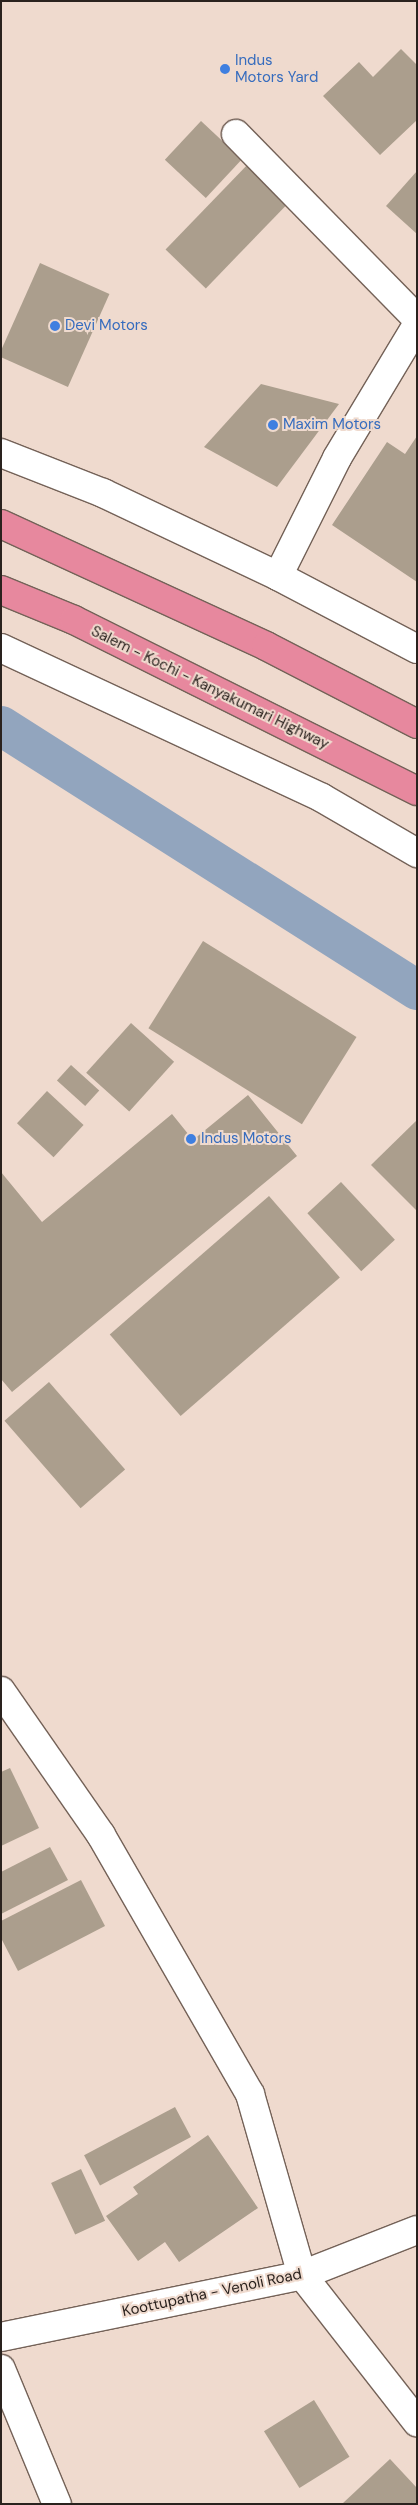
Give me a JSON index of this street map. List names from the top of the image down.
{
  "streets": {
    "highway": ["Salem - Kochi - Kanyakumari Highway"],
    "street": ["Koottupatha - Venoli Road"]
  },
  "places": [
    "Indus Motors Yard",
    "Devi Motors",
    "Maxim Motors",
    "Indus Motors"
  ]
}
